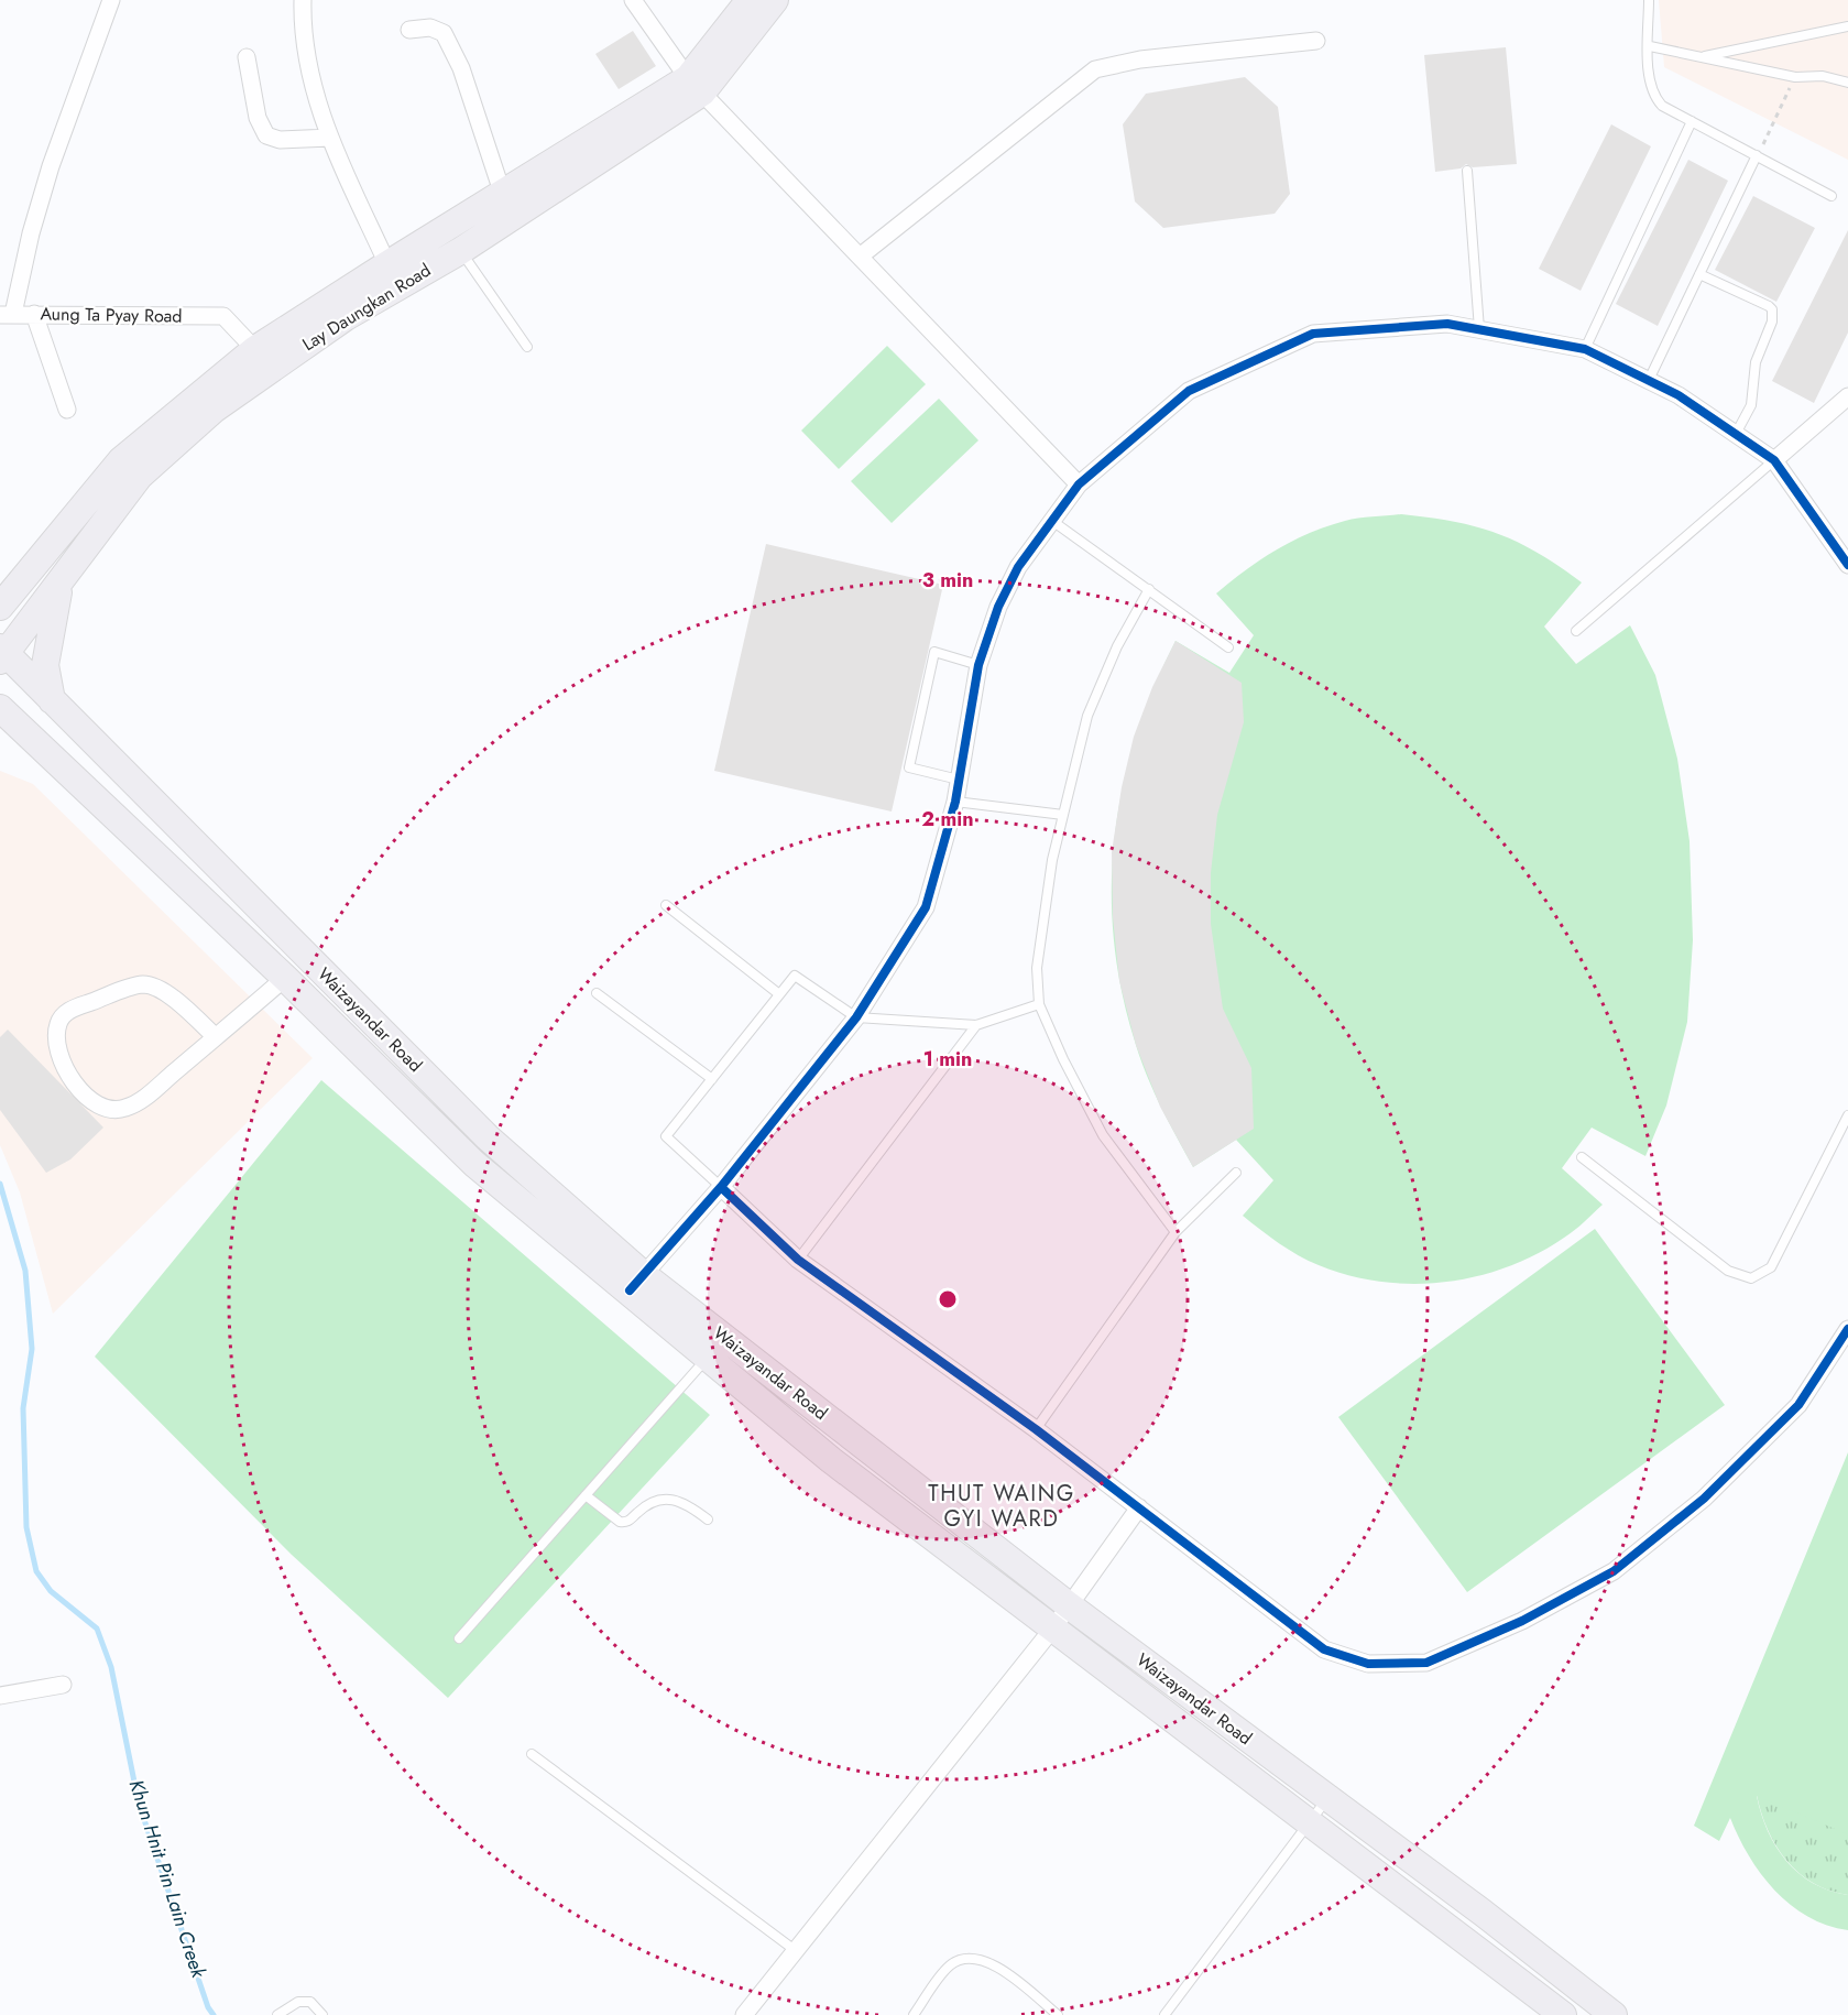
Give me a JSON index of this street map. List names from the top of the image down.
{
  "streets": {
    "main road": ["Lay Daungkan Road", "Waizayandar Road"],
    "street": ["Aung Ta Pyay Road"]
  },
  "crossings": [
    ["Lay Daungkan Road", "Aung Ta Pyay Road"],
    ["Lay Daungkan Road", "Waizayandar Road"]
  ],
  "districts": ["THUT WAING GYI WARD"],
  "water": ["Khun Hnit Pin Lain Creek"],
  "rings": ["3 min", "2 min", "1 min"]
}
